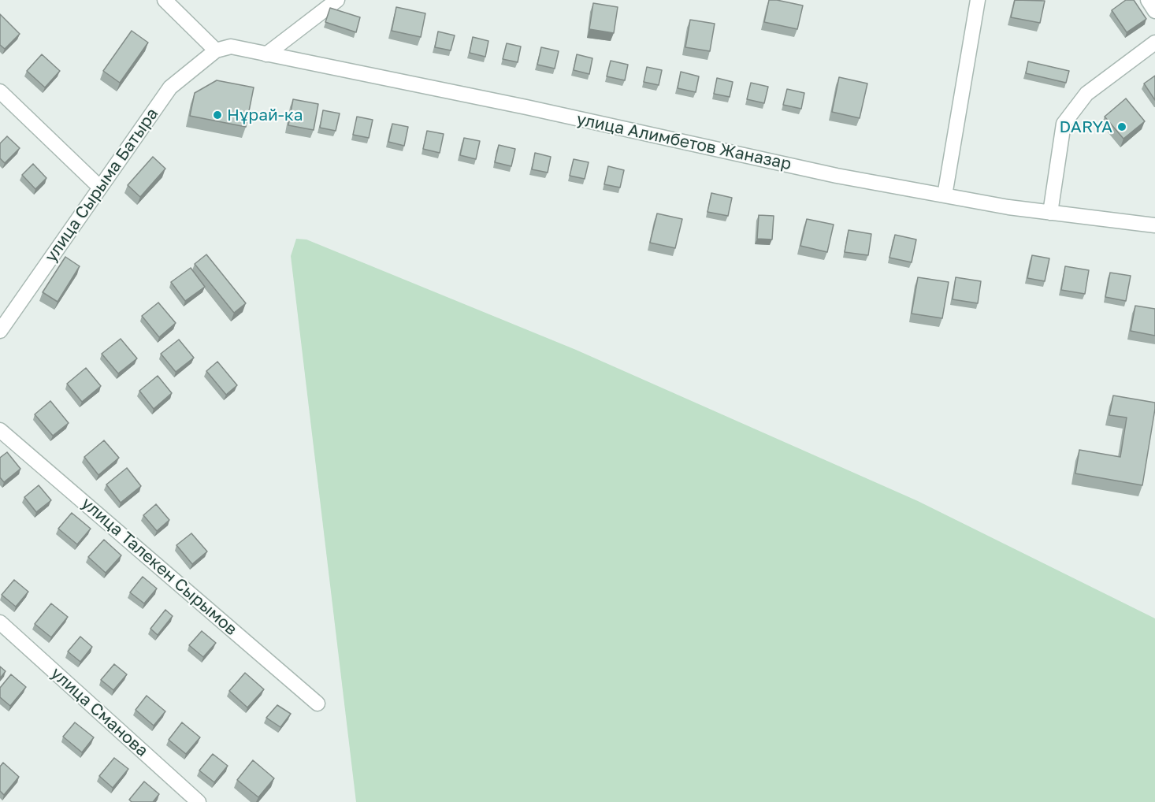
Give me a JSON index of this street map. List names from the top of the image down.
{
  "streets": {
    "street": [
      "улица Алимбетов Жаназар",
      "улица Сырыма Батыра",
      "улица Талекен Сырымов",
      "улица Сманова"
    ]
  },
  "crossings": [
    ["улица Алимбетов Жаназар", "улица Сырыма Батыра"]
  ],
  "places": ["Нұрай-ка", "DARYA"]
}
